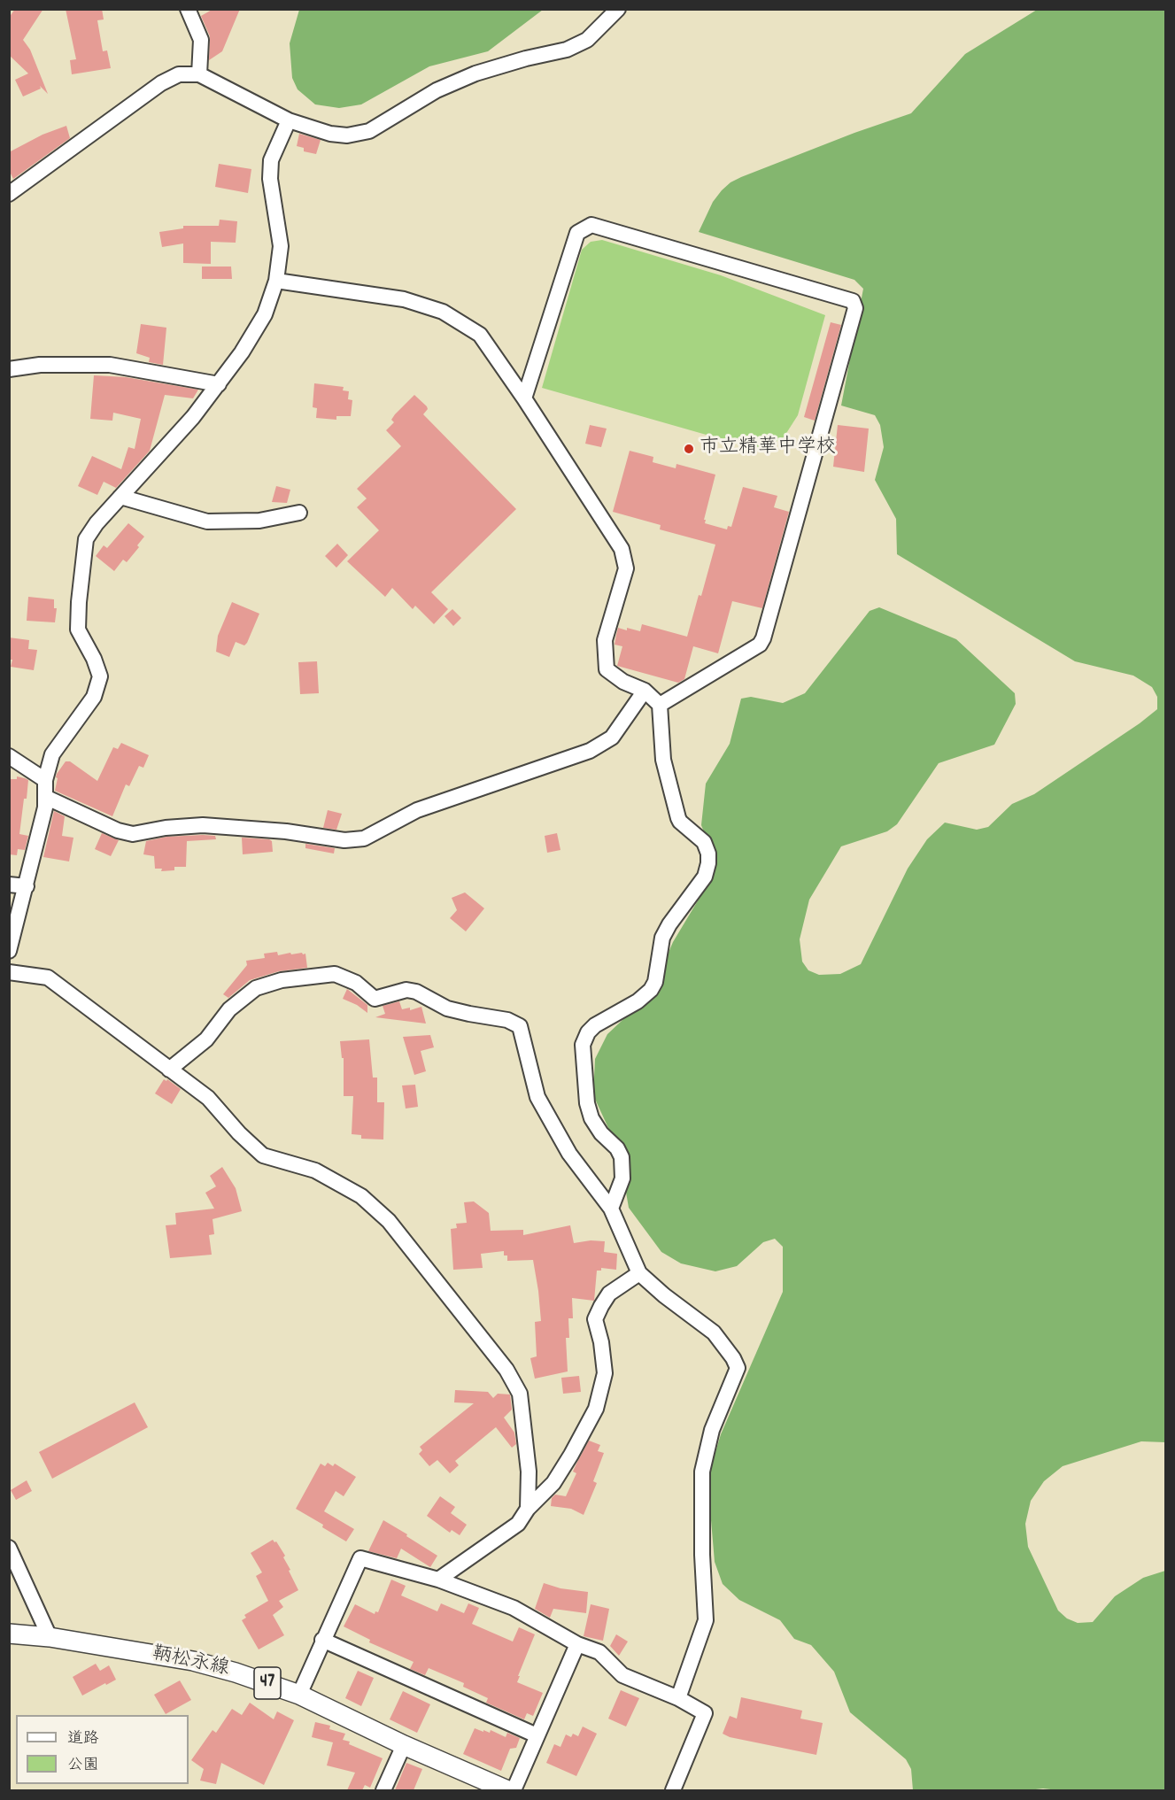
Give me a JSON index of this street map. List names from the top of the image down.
{
  "streets": {
    "main road": ["鞆松永線", "47"]
  },
  "places": ["市立精華中学校"],
  "legend": ["道路", "公園"]
}
